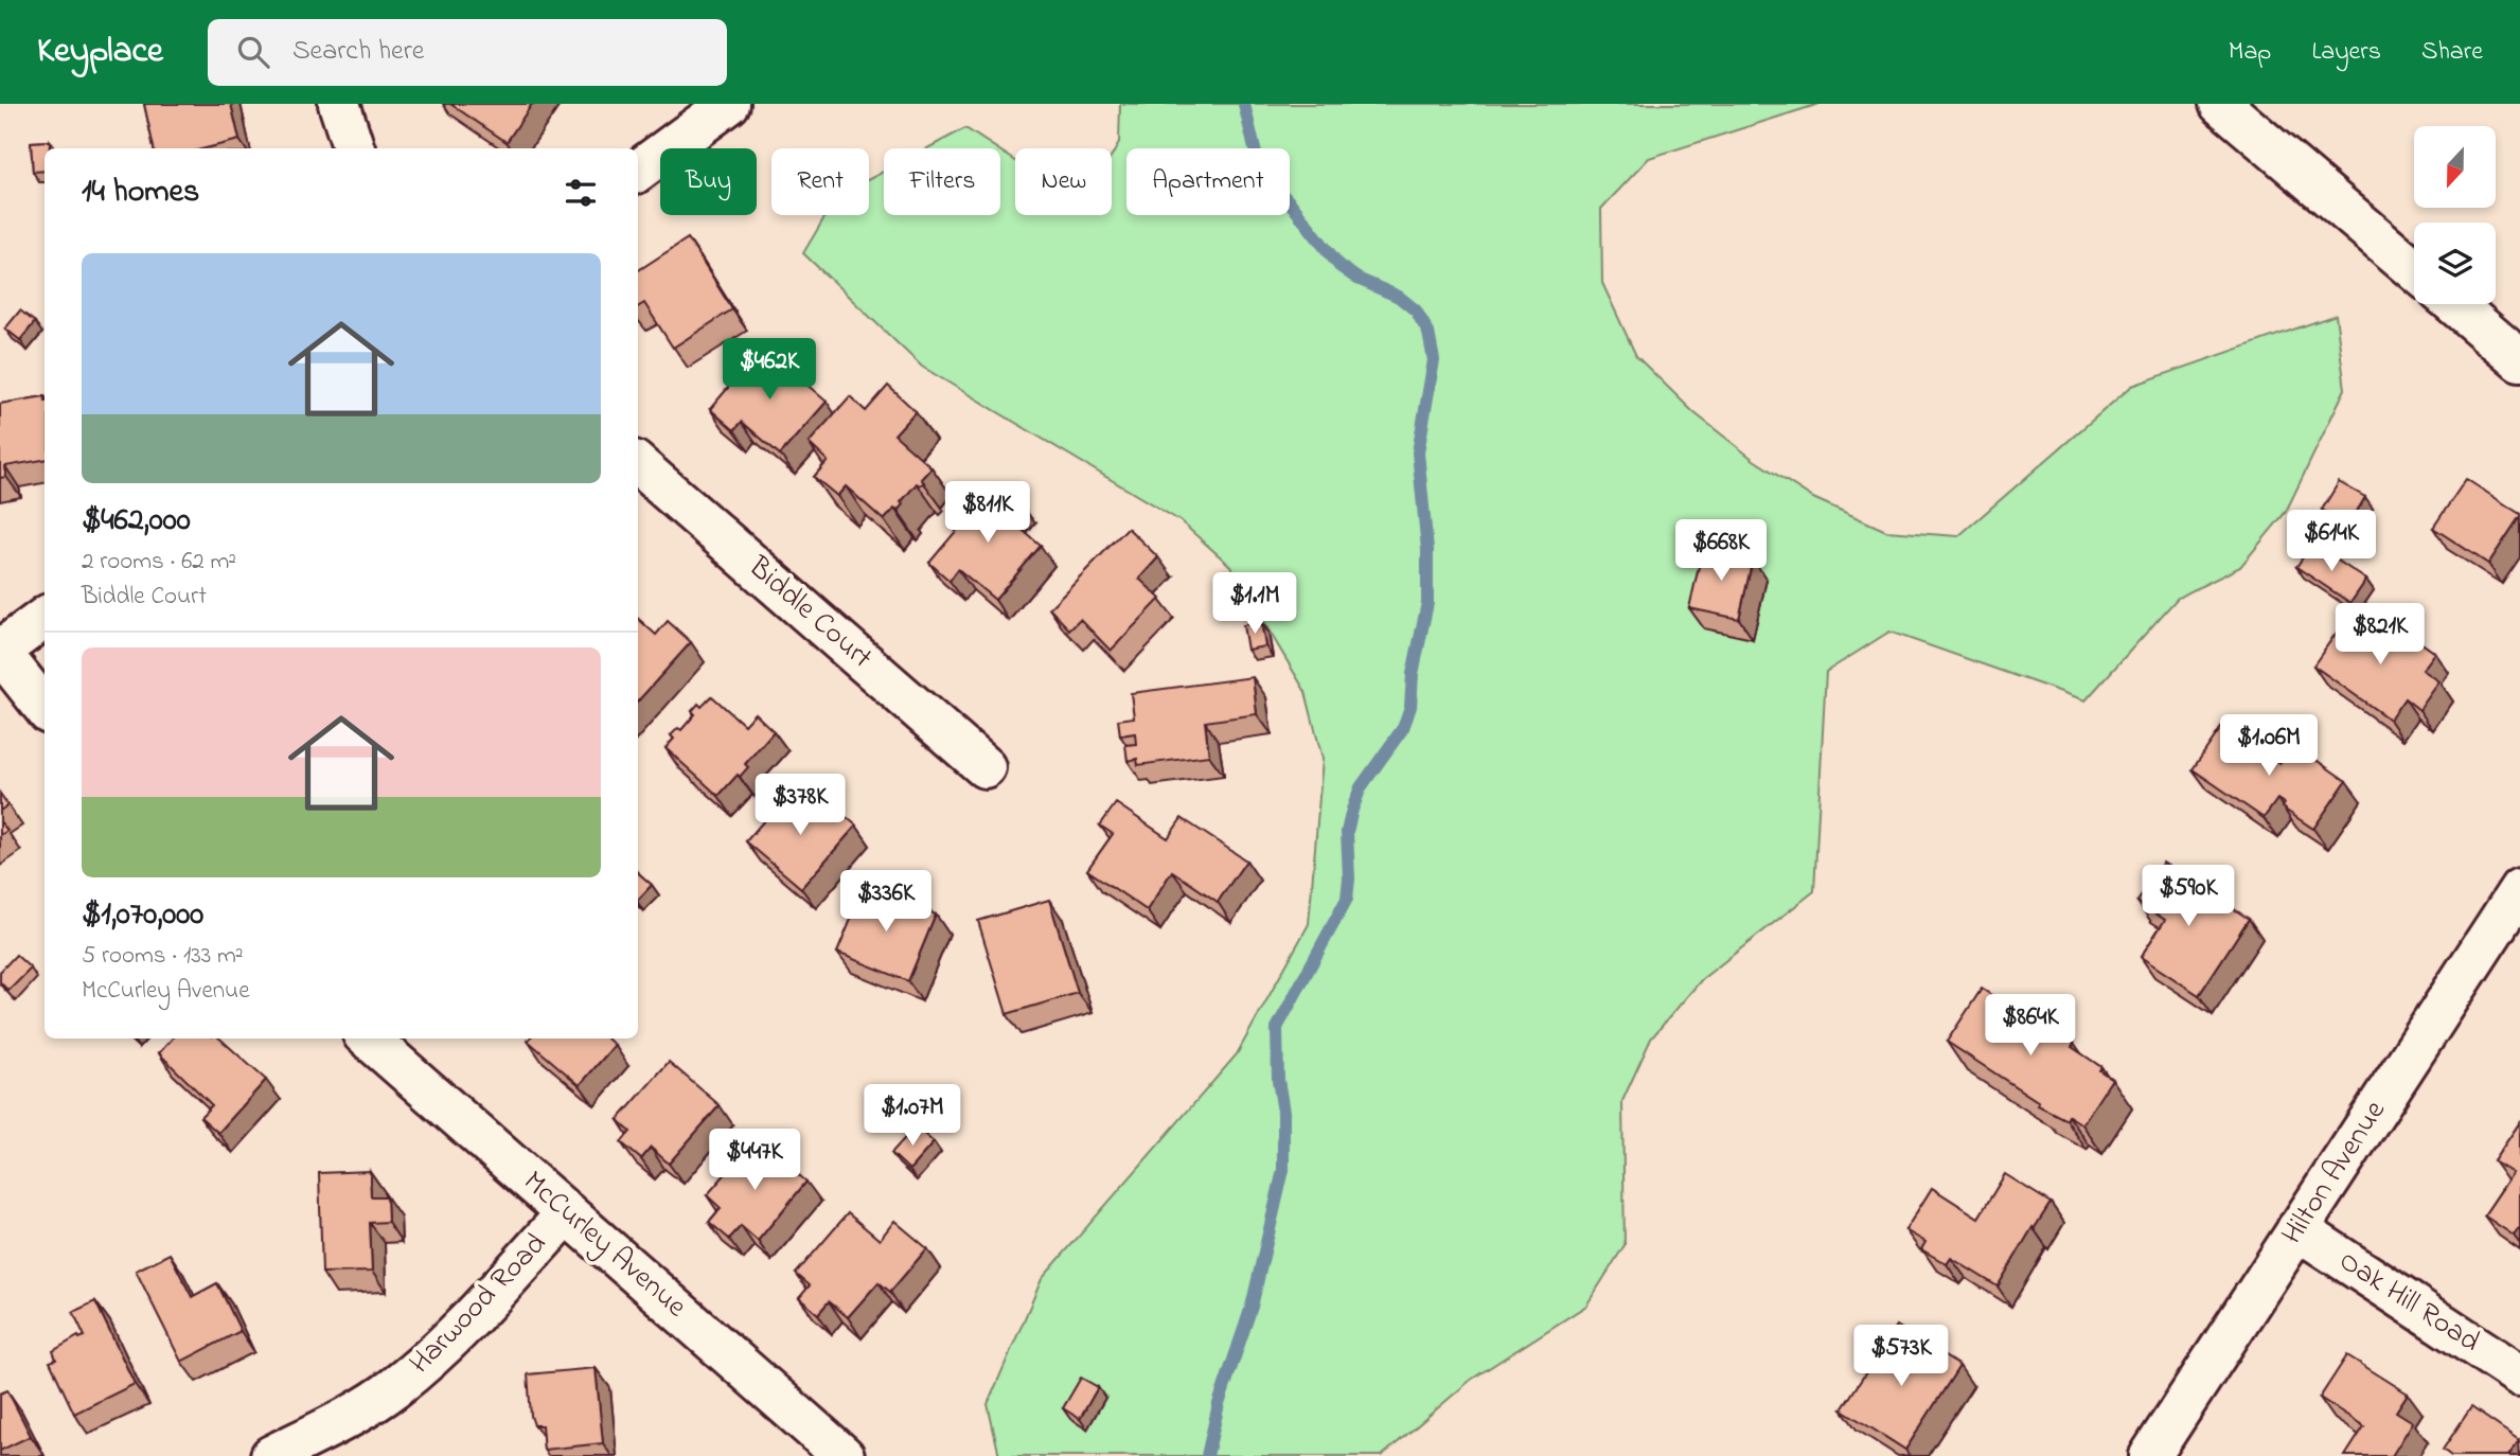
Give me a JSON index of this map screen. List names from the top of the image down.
{
  "streets": {
    "street": [
      "Biddle Court",
      "Hilton Avenue",
      "McCurley Avenue",
      "Oak Hill Road",
      "Harwood Road"
    ]
  },
  "crossings": [
    ["Hilton Avenue", "Oak Hill Road"],
    ["McCurley Avenue", "Harwood Road"]
  ],
  "north": "bottom",
  "page": {
    "header": "Keyplace",
    "search": "Search here",
    "nav": ["Map", "Layers", "Share"],
    "chip": [
      "Buy",
      "Rent",
      "Filters",
      "New",
      "Apartment"
    ],
    "heading": "14 homes",
    "list": [
      {
        "name": "$462,000",
        "note": "2 rooms · 62 m² · Biddle Court"
      },
      {
        "name": "$1,070,000",
        "note": "5 rooms · 133 m² · McCurley Avenue"
      }
    ],
    "price": [
      "$462K",
      "$811K",
      "$614K",
      "$668K",
      "$1.1M",
      "$821K",
      "$1.06M",
      "$378K",
      "$590K",
      "$336K",
      "$864K",
      "$1.07M",
      "$447K",
      "$573K"
    ]
  }
}
